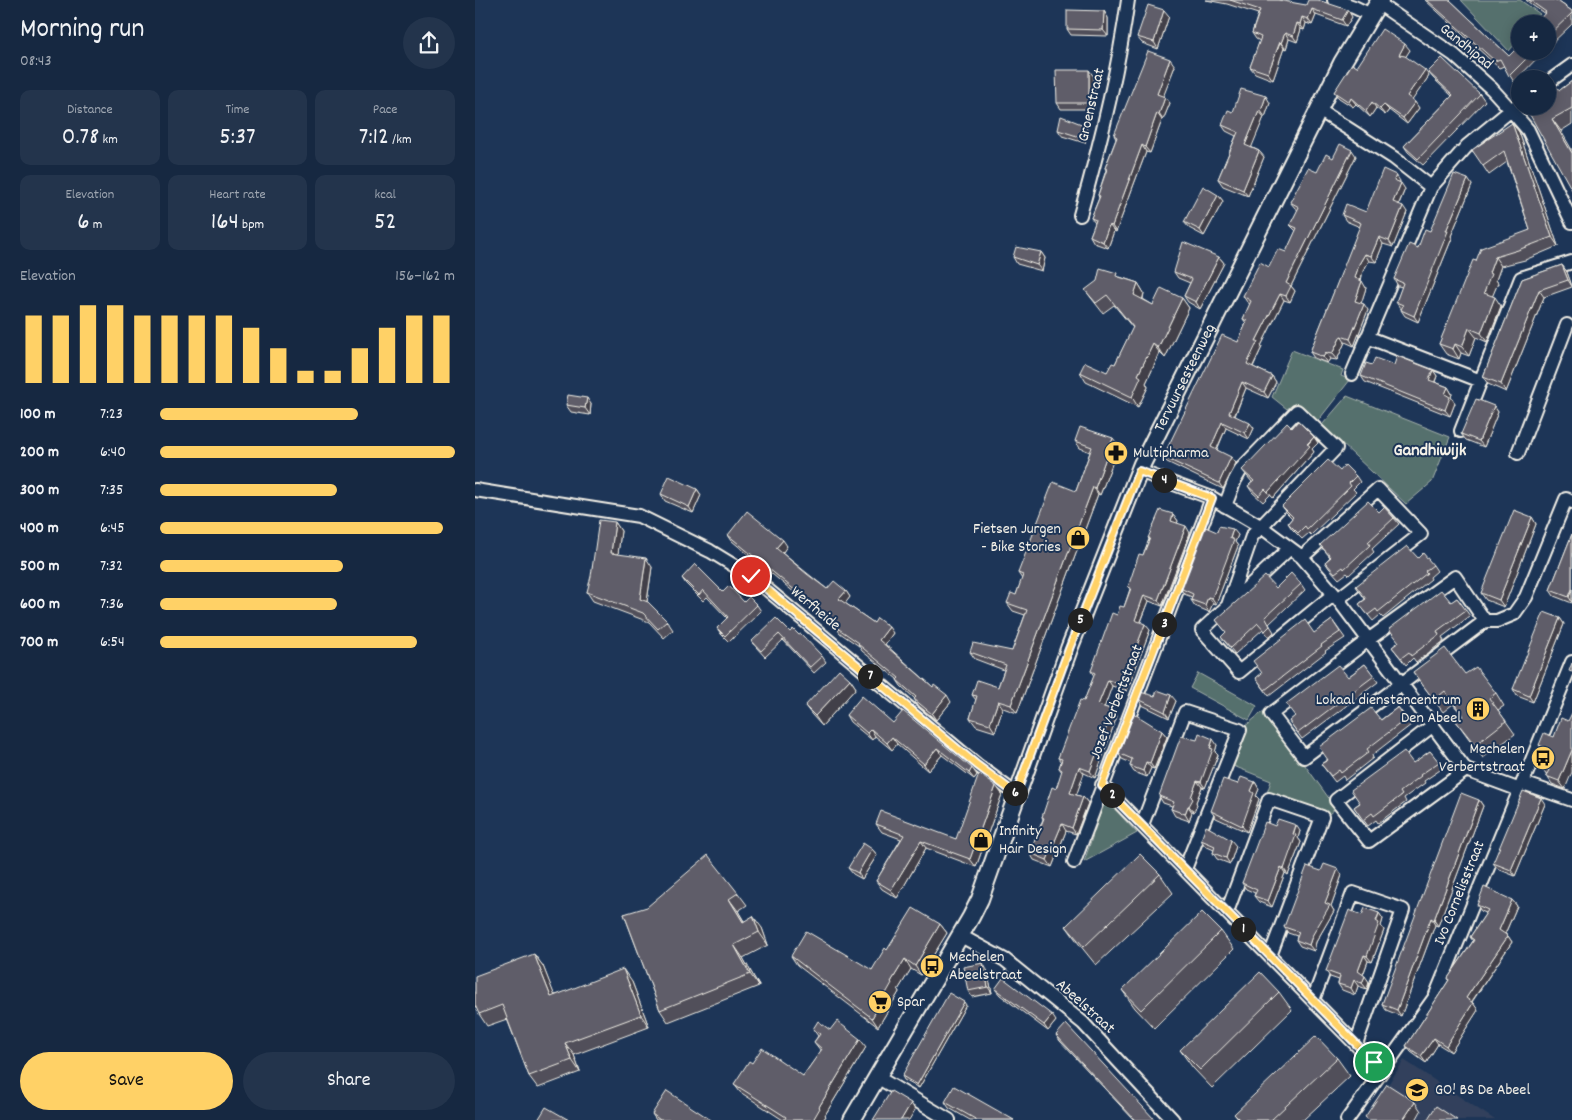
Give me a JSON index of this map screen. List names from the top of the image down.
{
  "streets": {
    "street": [
      "Gandhipad",
      "Groenstraat",
      "Tervuursesteenweg",
      "Werfheide",
      "Jozef Verbertstraat",
      "Ivo Cornelisstraat",
      "Abeelstraat"
    ]
  },
  "crossings": [
    ["Gandhipad", "Tervuursesteenweg"],
    ["Tervuursesteenweg", "Werfheide"],
    ["Tervuursesteenweg", "Abeelstraat"]
  ],
  "districts": ["Gandhiwijk"],
  "places": {
    "pharmacy": ["Multipharma"],
    "shop": ["Fietsen Jurgen - Bike Stories", "Infinity Hair Design"],
    "building": ["Lokaal dienstencentrum Den Abeel"],
    "bus stop": ["Mechelen Verbertstraat", "Mechelen Abeelstraat"],
    "supermarket": ["Spar"],
    "school or university": ["GO! BS De Abeel"]
  },
  "page": {
    "heading": ["Morning run", "08:43"],
    "map_buttons": ["+", "−"],
    "stats": [
      ["Distance", "0.78 km"],
      ["Time", "5:37"],
      ["Pace", "7:12 /km"],
      ["Elevation", "6 m"],
      ["Heart rate", "164 bpm"],
      ["kcal", "52"]
    ],
    "chart": ["Elevation", "156–162 m"],
    "list": [
      {
        "name": "100 m",
        "note": "7:23"
      },
      {
        "name": "200 m",
        "note": "6:40"
      },
      {
        "name": "300 m",
        "note": "7:35"
      },
      {
        "name": "400 m",
        "note": "6:45"
      },
      {
        "name": "500 m",
        "note": "7:32"
      },
      {
        "name": "600 m",
        "note": "7:36"
      },
      {
        "name": "700 m",
        "note": "6:54"
      }
    ],
    "pins": [
      "4",
      "5",
      "3",
      "7",
      "6",
      "2",
      "1"
    ],
    "buttons": ["Save", "Share"]
  }
}
